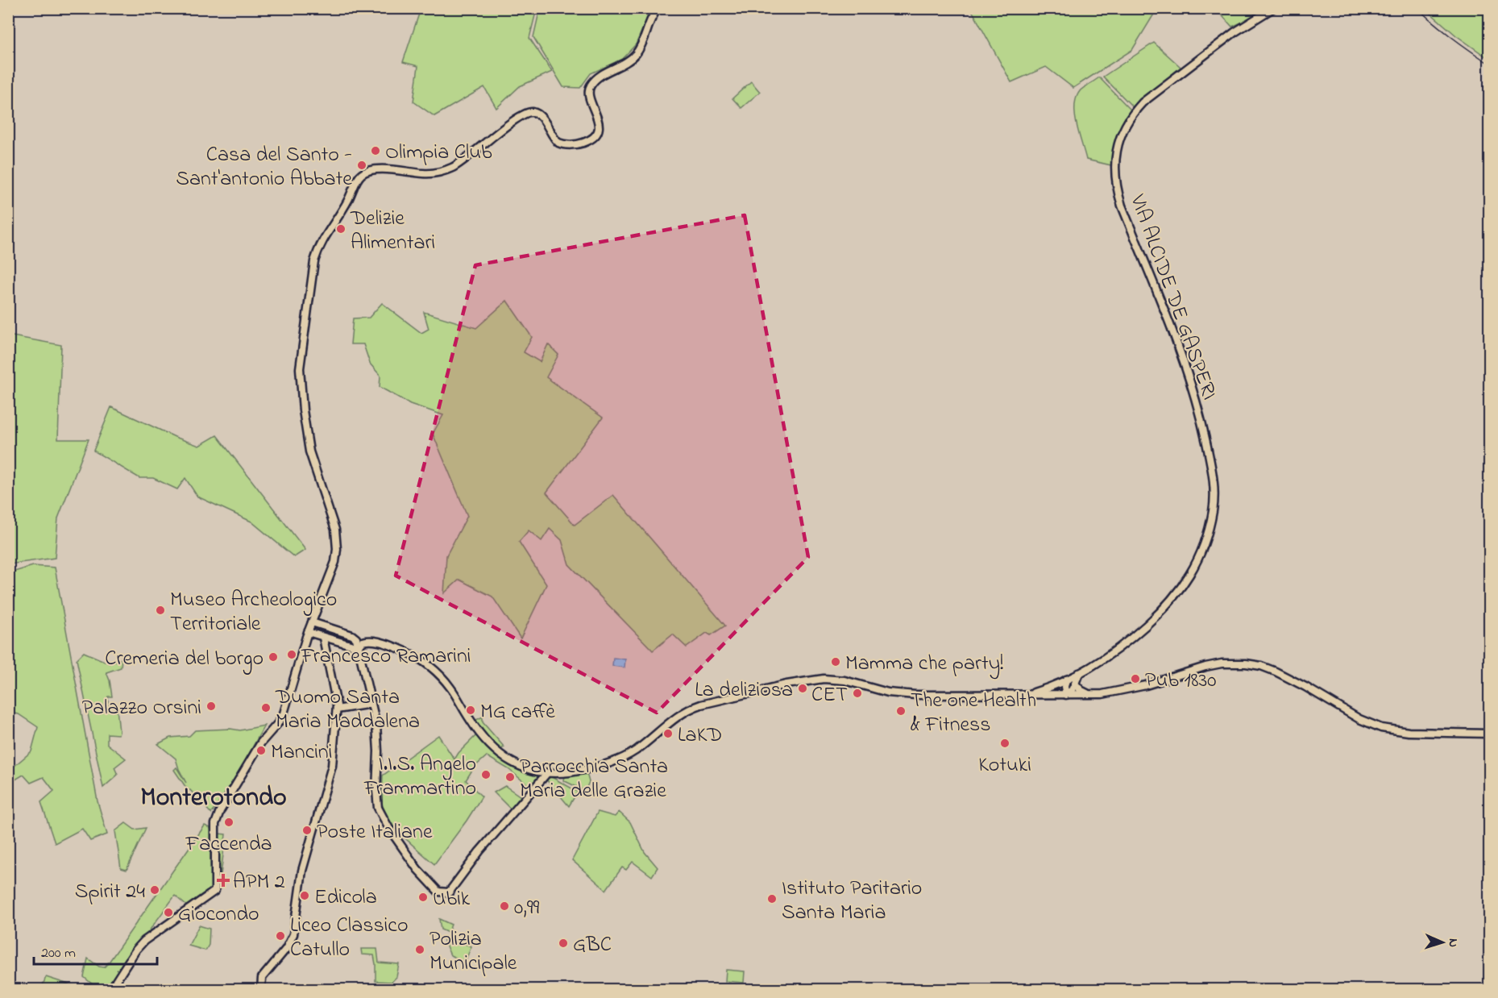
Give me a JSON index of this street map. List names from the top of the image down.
{
  "streets": {
    "street": ["VIA ALCIDE DE GASPERI"]
  },
  "districts": ["Monterotondo"],
  "places": {
    "other": [
      "Olimpia Club",
      "Casa del Santo - Sant'antonio Abbate",
      "Delizie Alimentari",
      "Museo Archeologico Territoriale",
      "Francesco Ramarini",
      "Cremeria del borgo",
      "Mamma che party!",
      "Pub 1830",
      "La deliziosa",
      "CET",
      "Palazzo Orsini",
      "Duomo Santa Maria Maddalena",
      "MG caffè",
      "The one Health & Fitness",
      "LaKD",
      "Kotuki",
      "Mancini",
      "I.I.S. Angelo Frammartino",
      "Parrocchia Santa Maria delle Grazie",
      "Faccenda",
      "Poste Italiane",
      "Spirit 24",
      "Edicola",
      "Ubik",
      "Istituto Paritario Santa Maria",
      "0,99",
      "Giocondo",
      "Liceo Classico Catullo",
      "GBC",
      "Polizia Municipale"
    ],
    "health": ["APM 2"]
  },
  "scale_bar": "200 m",
  "north": "right"
}
